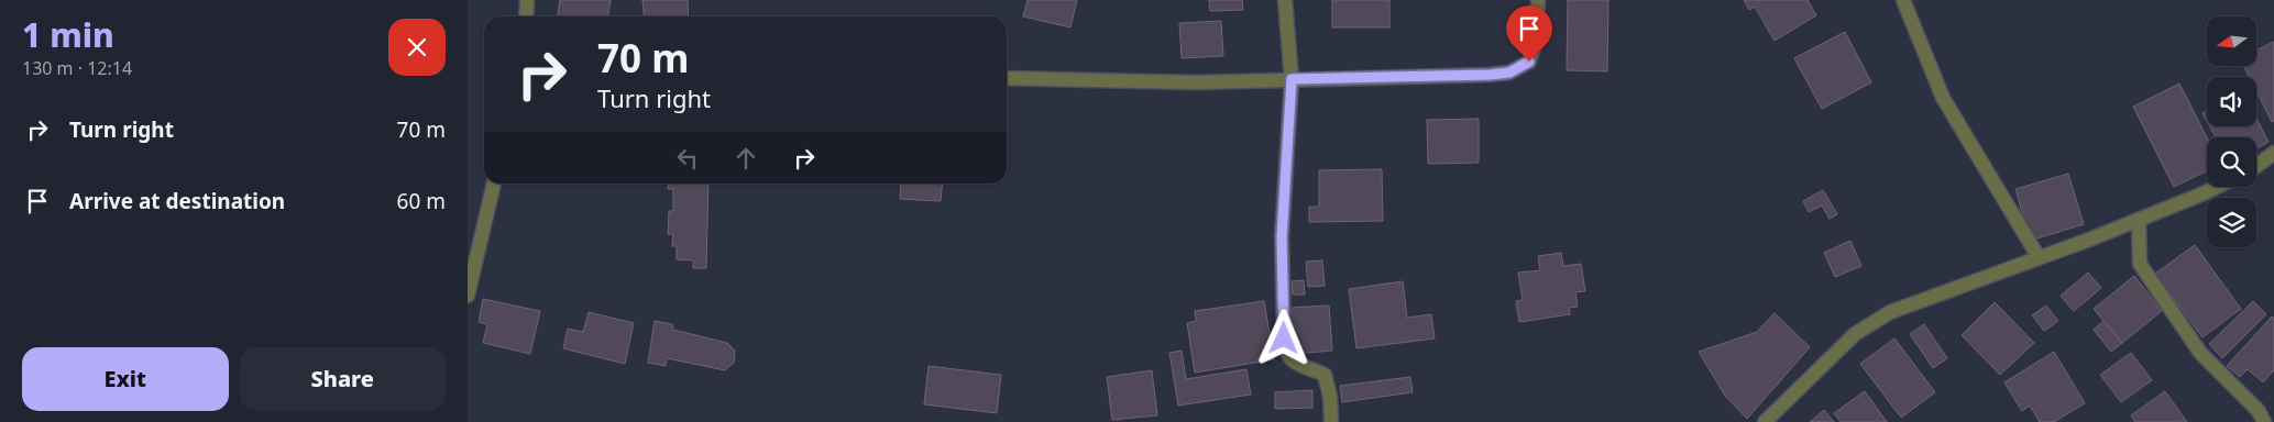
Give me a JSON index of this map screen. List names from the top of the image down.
{
  "north": "left",
  "page": {
    "heading": ["1 min", "130 m · 12:14"],
    "turn": ["70 m", "Turn right"],
    "list": [
      {
        "name": "Turn right",
        "value": "70 m"
      },
      {
        "name": "Arrive at destination",
        "value": "60 m"
      }
    ],
    "buttons": ["Exit", "Share"]
  }
}
